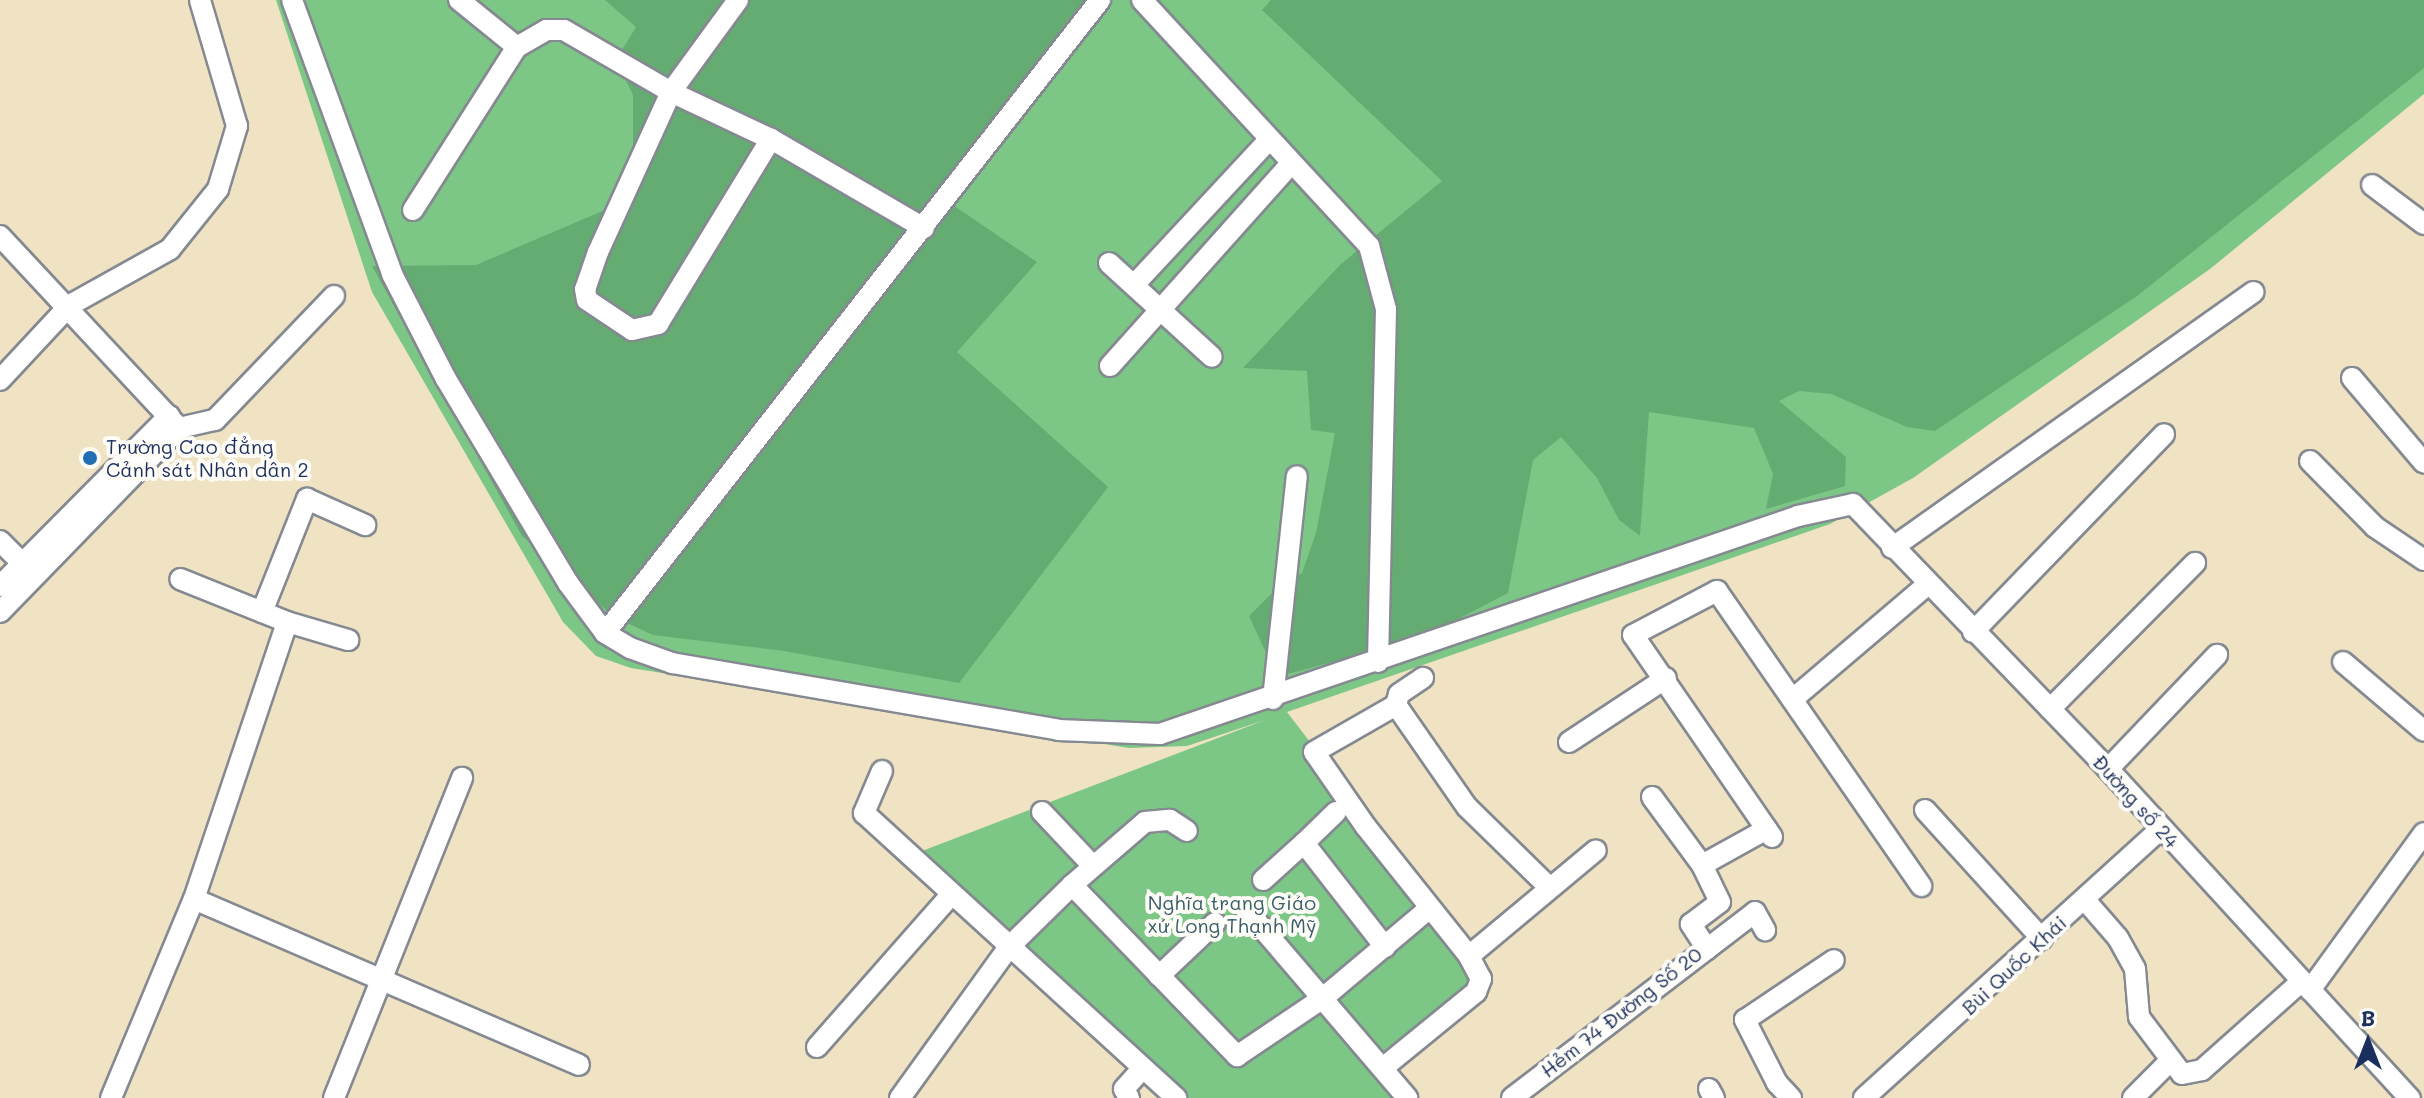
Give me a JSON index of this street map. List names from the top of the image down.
{
  "streets": {
    "street": ["Đường số 24", "Bùi Quốc Khái", "Hẻm 74 Đường Số 20"]
  },
  "crossings": [
    ["Đường số 24", "Bùi Quốc Khái"]
  ],
  "parks": ["Nghĩa trang Giáo xứ Long Thạnh Mỹ"],
  "places": ["Trường Cao đẳng Cảnh sát Nhân dân 2"],
  "north": "top"
}
